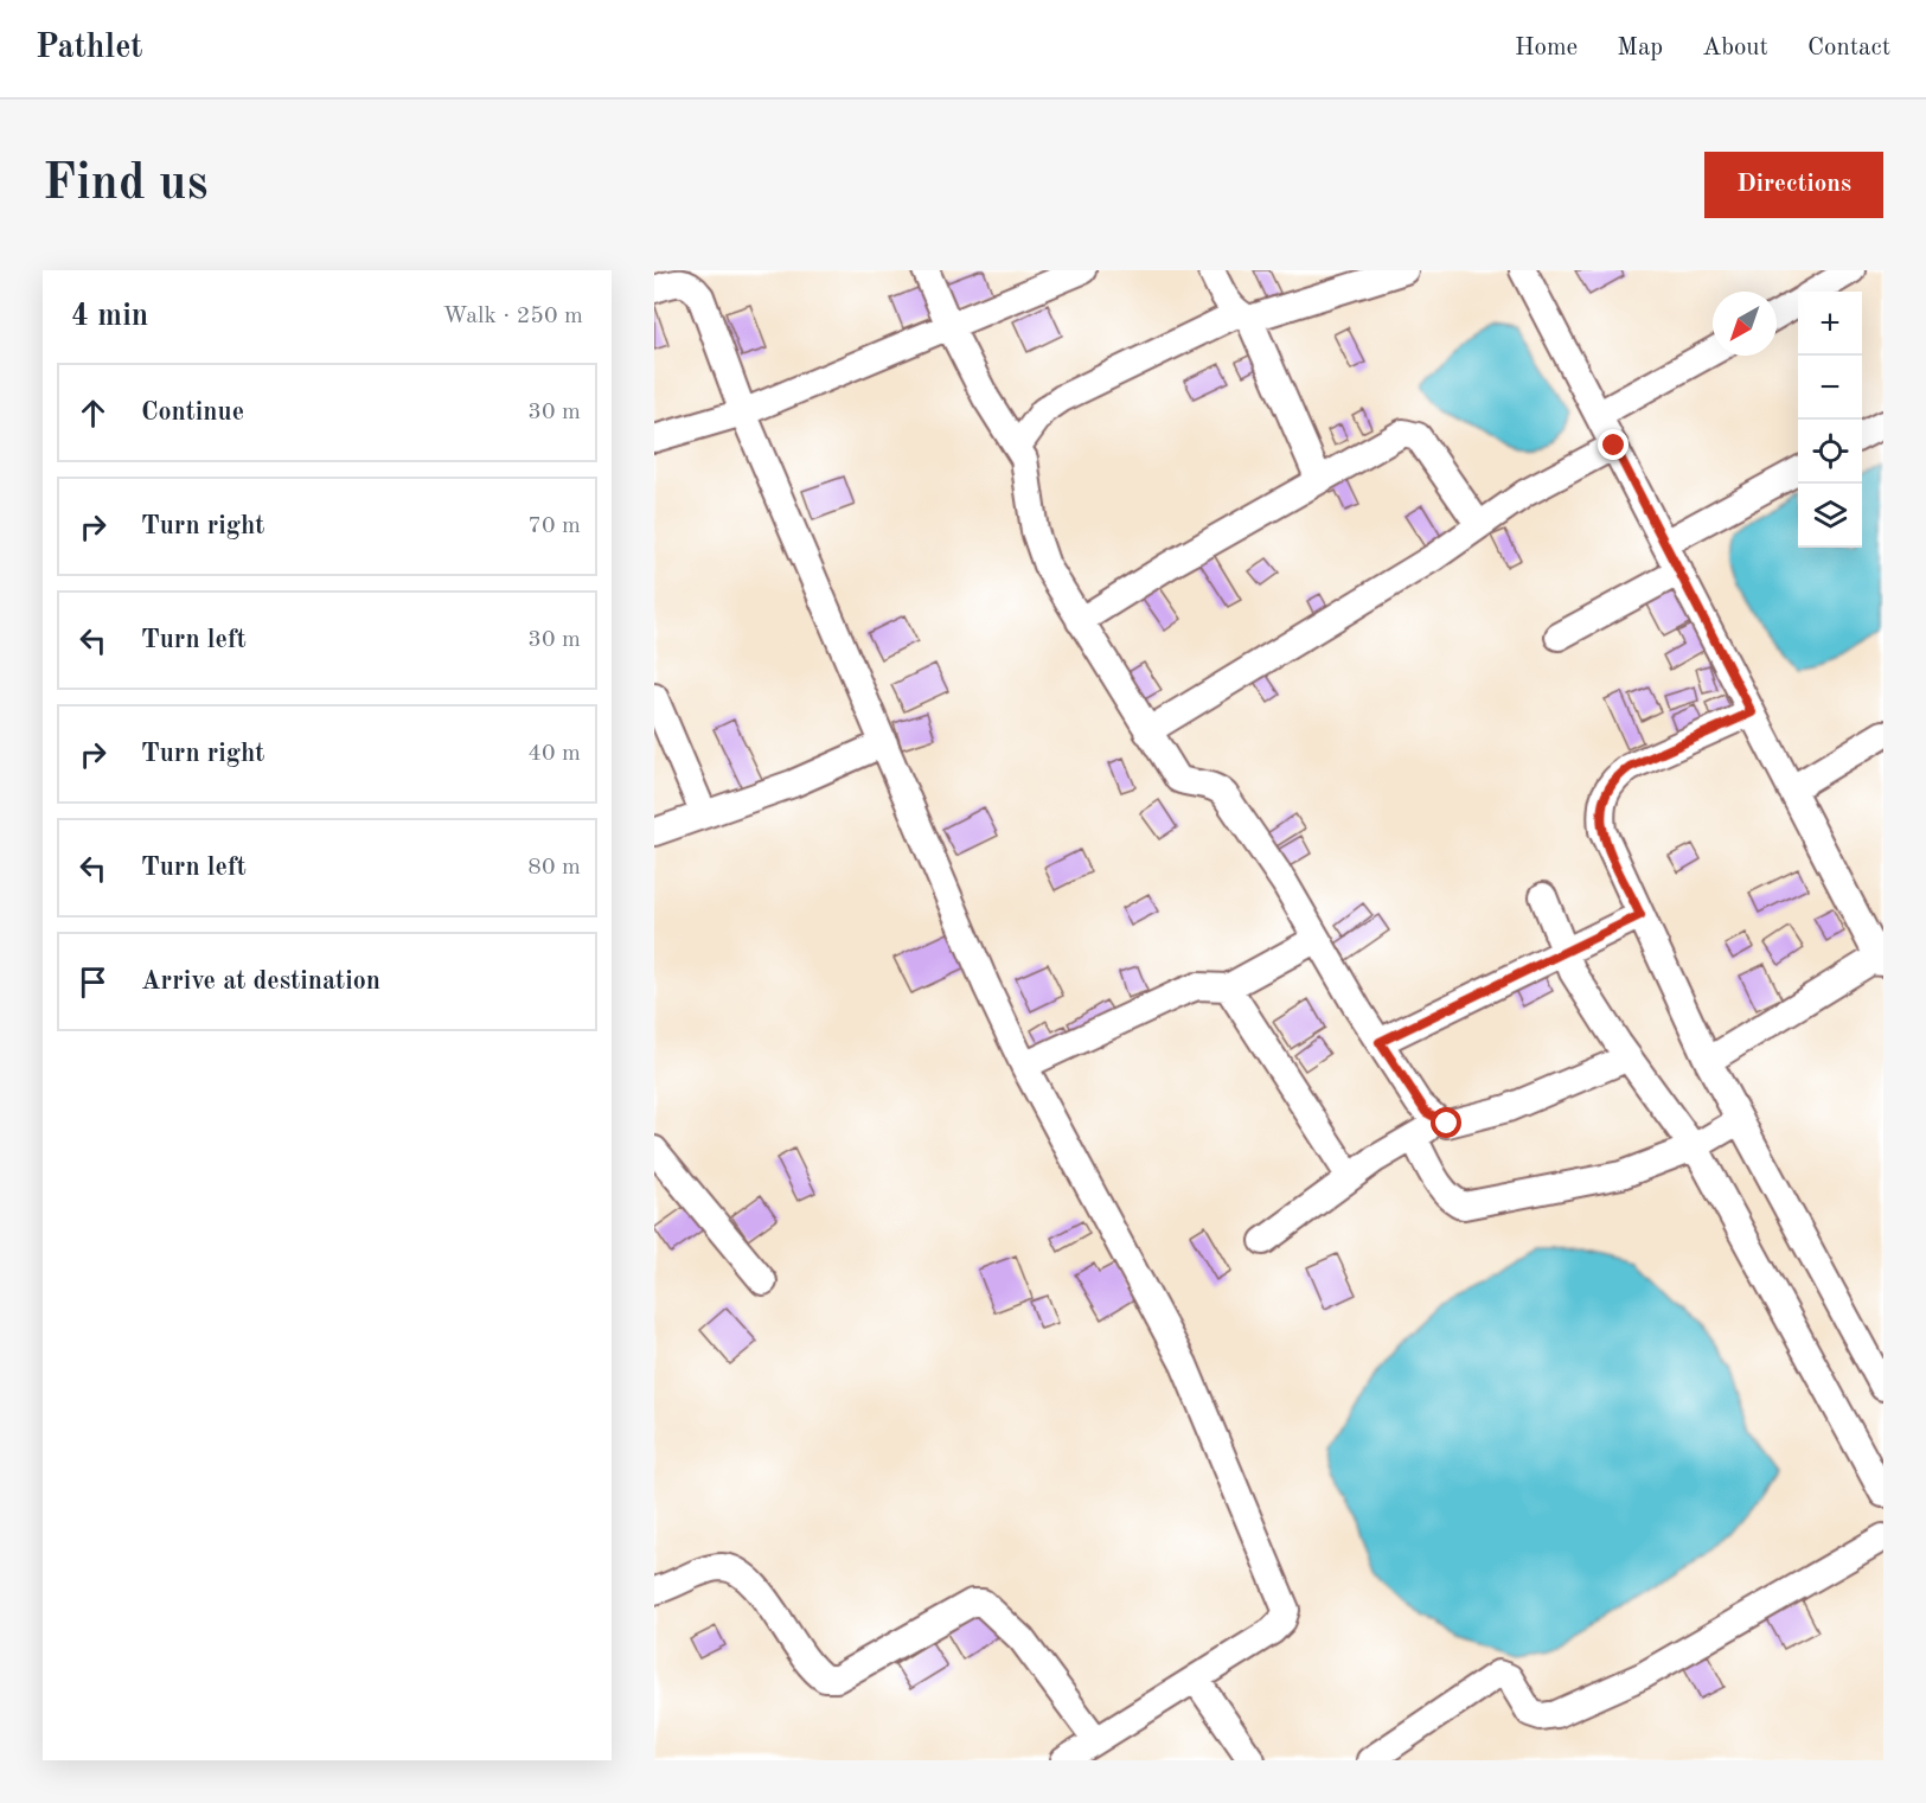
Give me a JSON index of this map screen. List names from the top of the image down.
{
  "north": "bottom left",
  "page": {
    "header": "Pathlet",
    "nav": [
      "Home",
      "Map",
      "About",
      "Contact"
    ],
    "buttons": "Directions",
    "title": "Find us",
    "heading": ["4 min", "Walk · 250 m"],
    "map_buttons": ["+", "−"],
    "list": [
      ["Continue", "30 m"],
      ["Turn right", "70 m"],
      ["Turn left", "30 m"],
      ["Turn right", "40 m"],
      ["Turn left", "80 m"],
      "Arrive at destination"
    ]
  }
}
